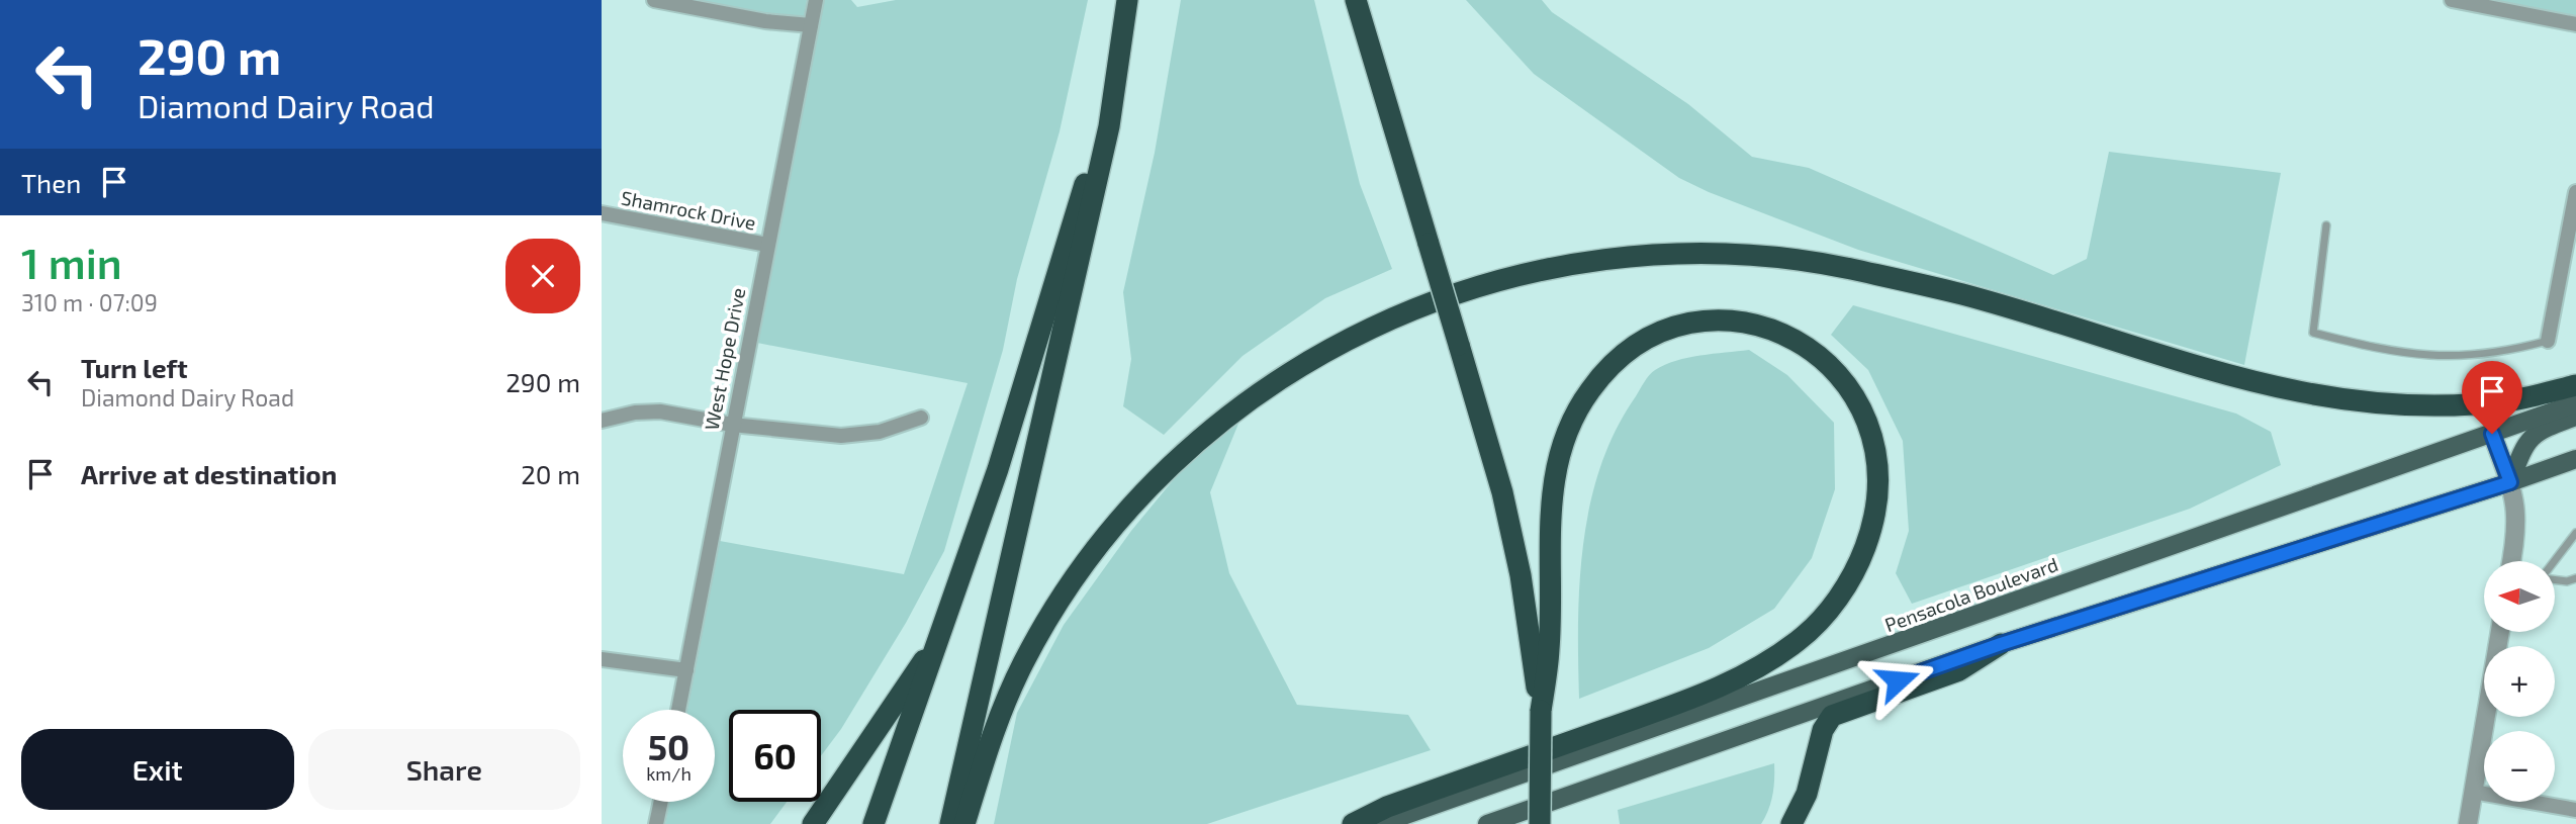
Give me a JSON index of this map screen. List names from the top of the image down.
{
  "streets": {
    "main road": ["Pensacola Boulevard"],
    "street": ["Shamrock Drive", "West Hope Drive"]
  },
  "crossings": [
    ["Shamrock Drive", "West Hope Drive"]
  ],
  "north": "left",
  "page": {
    "turn": ["290 m", "Diamond Dairy Road"],
    "then": "Then",
    "heading": ["1 min", "310 m · 07:09"],
    "list": [
      {
        "name": "Turn left",
        "note": "Diamond Dairy Road",
        "value": "290 m"
      },
      {
        "name": "Arrive at destination",
        "value": "20 m"
      }
    ],
    "map_buttons": ["+", "−"],
    "speed": "50 km/h",
    "limit": "60",
    "buttons": ["Exit", "Share"]
  }
}
